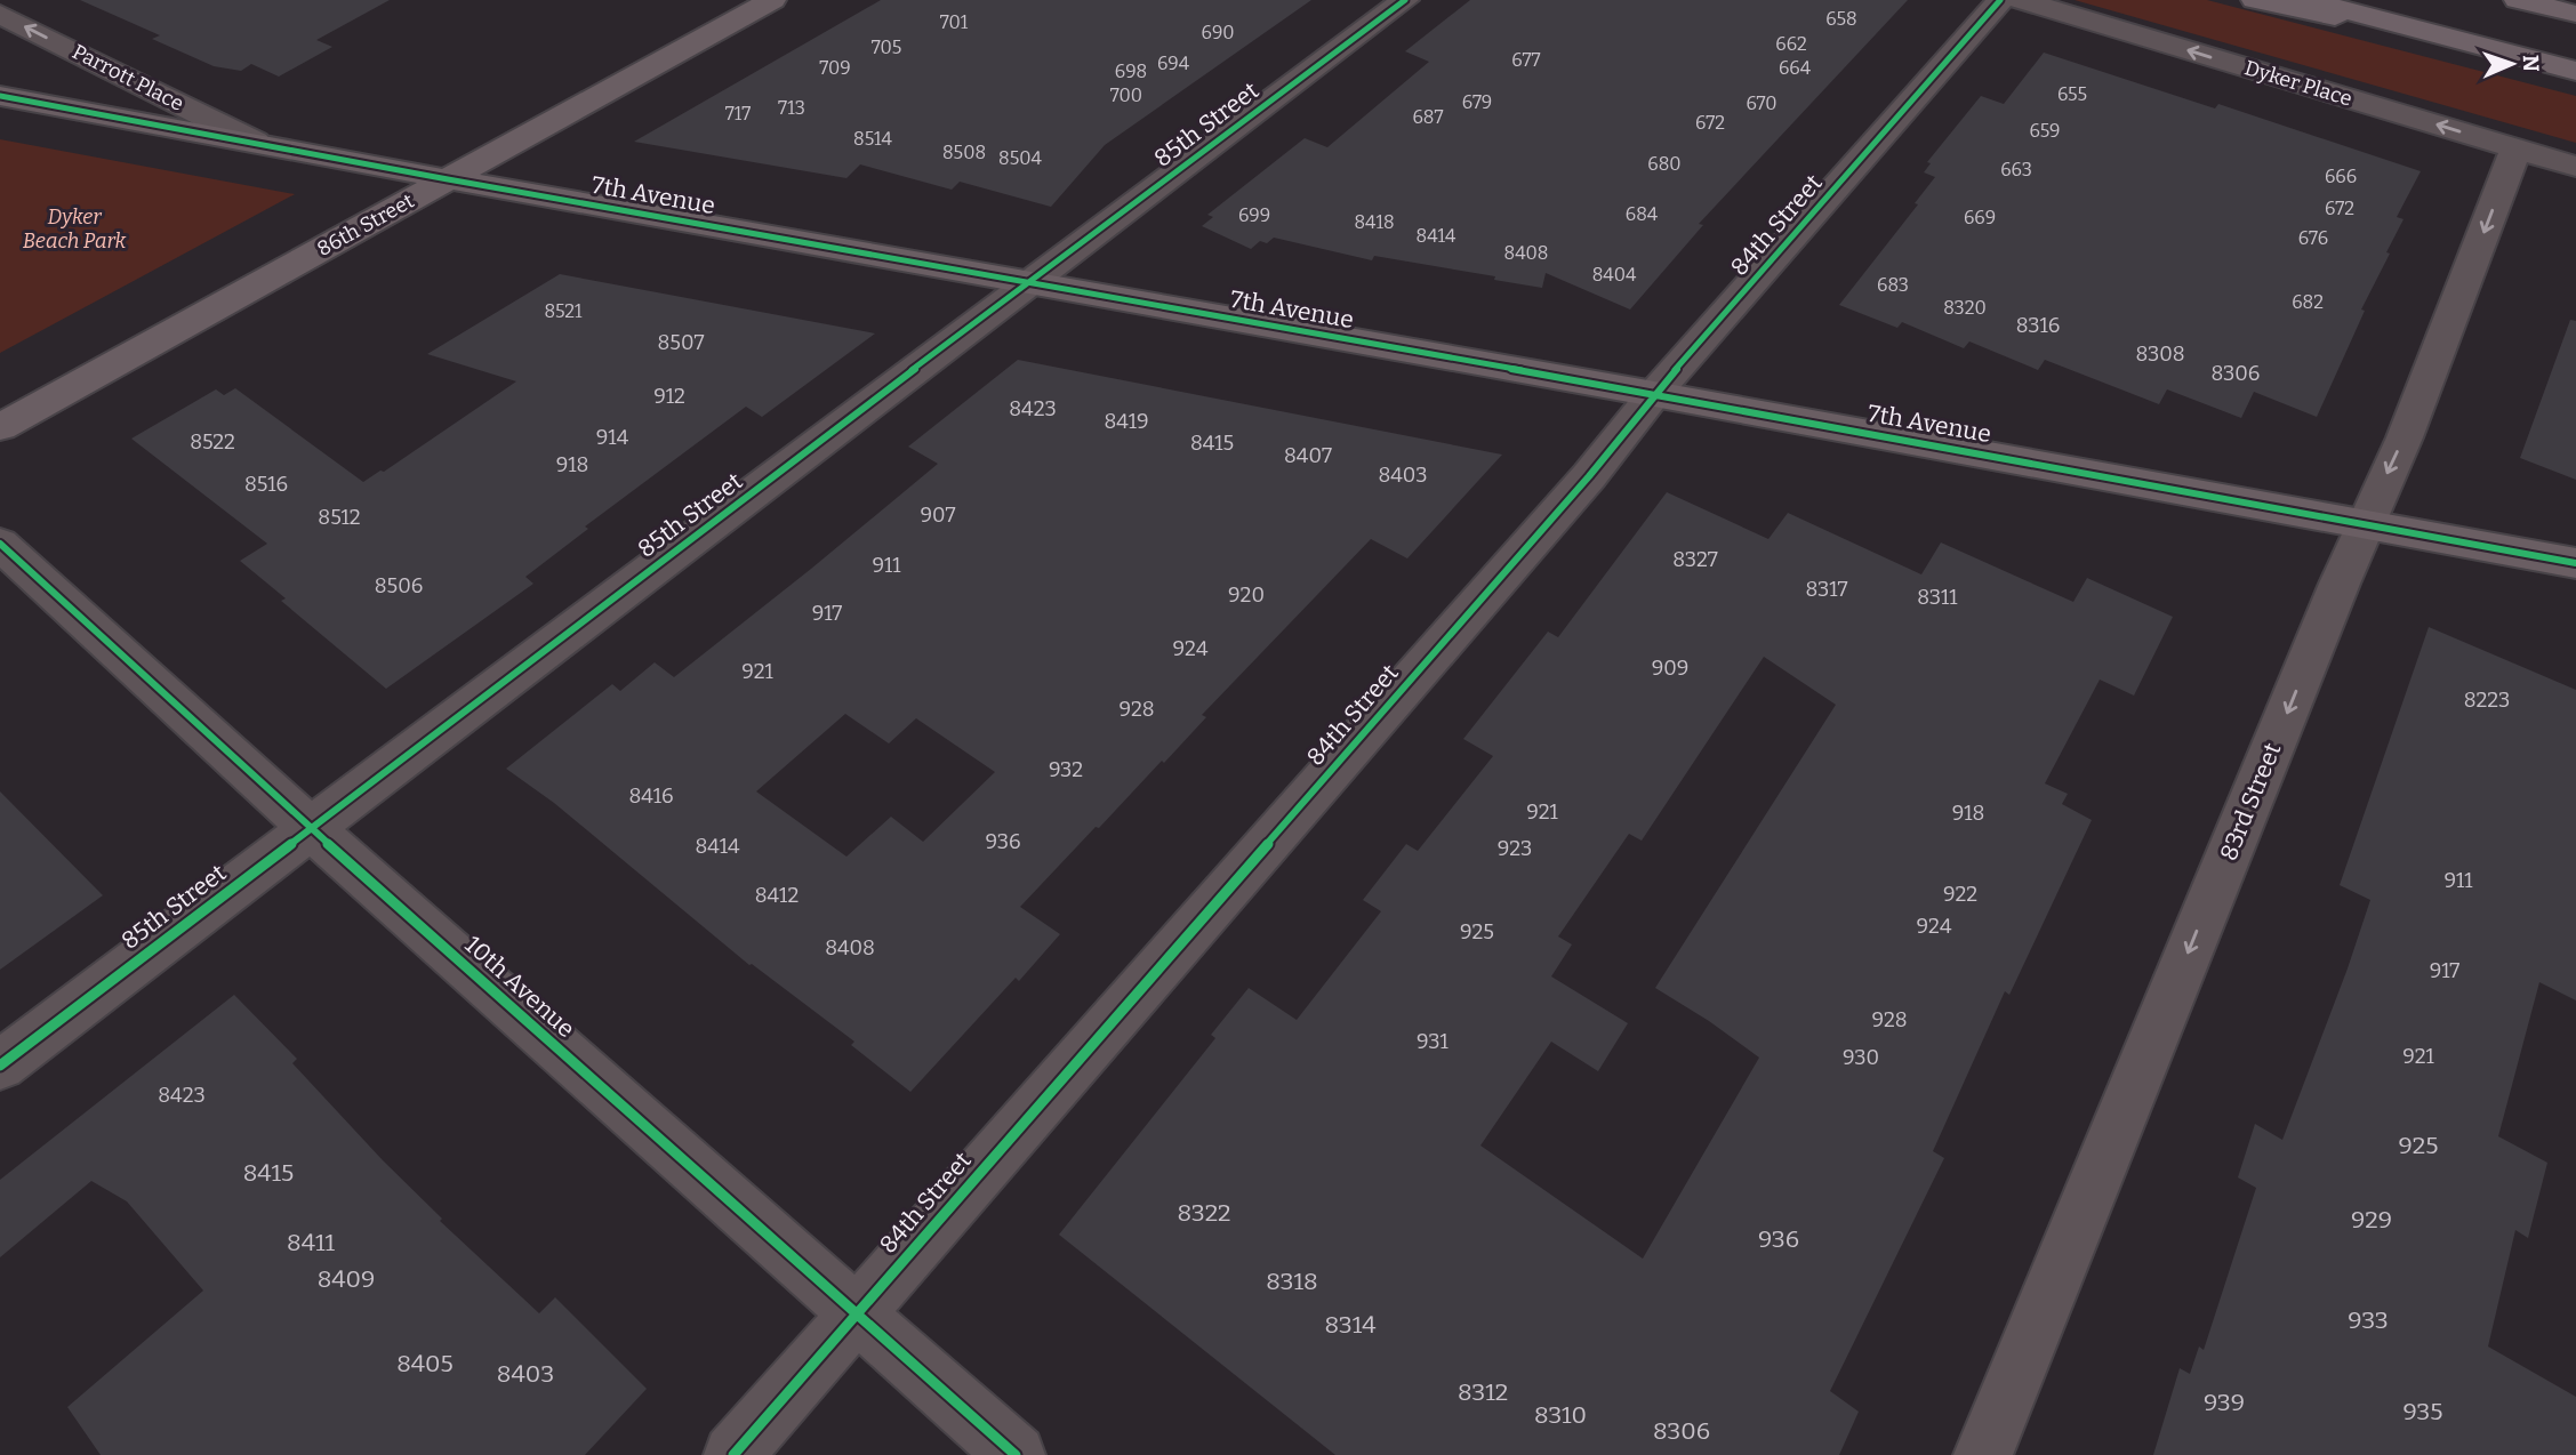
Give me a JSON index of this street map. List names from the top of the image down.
{
  "streets": {
    "main road": ["7th Avenue", "86th Street"],
    "street": [
      "Parrott Place",
      "Dyker Place",
      "85th Street",
      "84th Street",
      "83rd Street",
      "10th Avenue"
    ]
  },
  "crossings": [
    ["Parrott Place", "7th Avenue"],
    ["Dyker Place", "83rd Street"],
    ["85th Street", "7th Avenue"],
    ["85th Street", "10th Avenue"],
    ["7th Avenue", "86th Street"],
    ["7th Avenue", "84th Street"],
    ["7th Avenue", "83rd Street"],
    ["84th Street", "10th Avenue"]
  ],
  "one_way": ["Parrott Place", "Dyker Place", "83rd Street"],
  "parks": ["Dyker Beach Park"],
  "house_numbers": [
    "658",
    "701",
    "690",
    "662",
    "705",
    "677",
    "694",
    "709",
    "664",
    "698",
    "655",
    "700",
    "679",
    "670",
    "713",
    "717",
    "687",
    "672",
    "659",
    "8514",
    "8508",
    "8504",
    "680",
    "663",
    "666",
    "672",
    "684",
    "699",
    "669",
    "8418",
    "8414",
    "676",
    "8408",
    "8404",
    "683",
    "682",
    "8320",
    "8521",
    "8316",
    "8507",
    "8308",
    "8306",
    "912",
    "8423",
    "8419",
    "914",
    "8522",
    "8415",
    "8407",
    "918",
    "8403",
    "8516",
    "907",
    "8512",
    "8327",
    "911",
    "8506",
    "8317",
    "920",
    "8311",
    "917",
    "924",
    "909",
    "921",
    "8223",
    "928",
    "932",
    "8416",
    "921",
    "918",
    "936",
    "8414",
    "923",
    "911",
    "922",
    "8412",
    "924",
    "925",
    "8408",
    "917",
    "928",
    "931",
    "921",
    "930",
    "8423",
    "925",
    "8415",
    "8322",
    "929",
    "936",
    "8411",
    "8409",
    "8318",
    "933",
    "8314",
    "8405",
    "8403",
    "8312",
    "939",
    "935",
    "8310",
    "8306"
  ],
  "north": "right"
}
